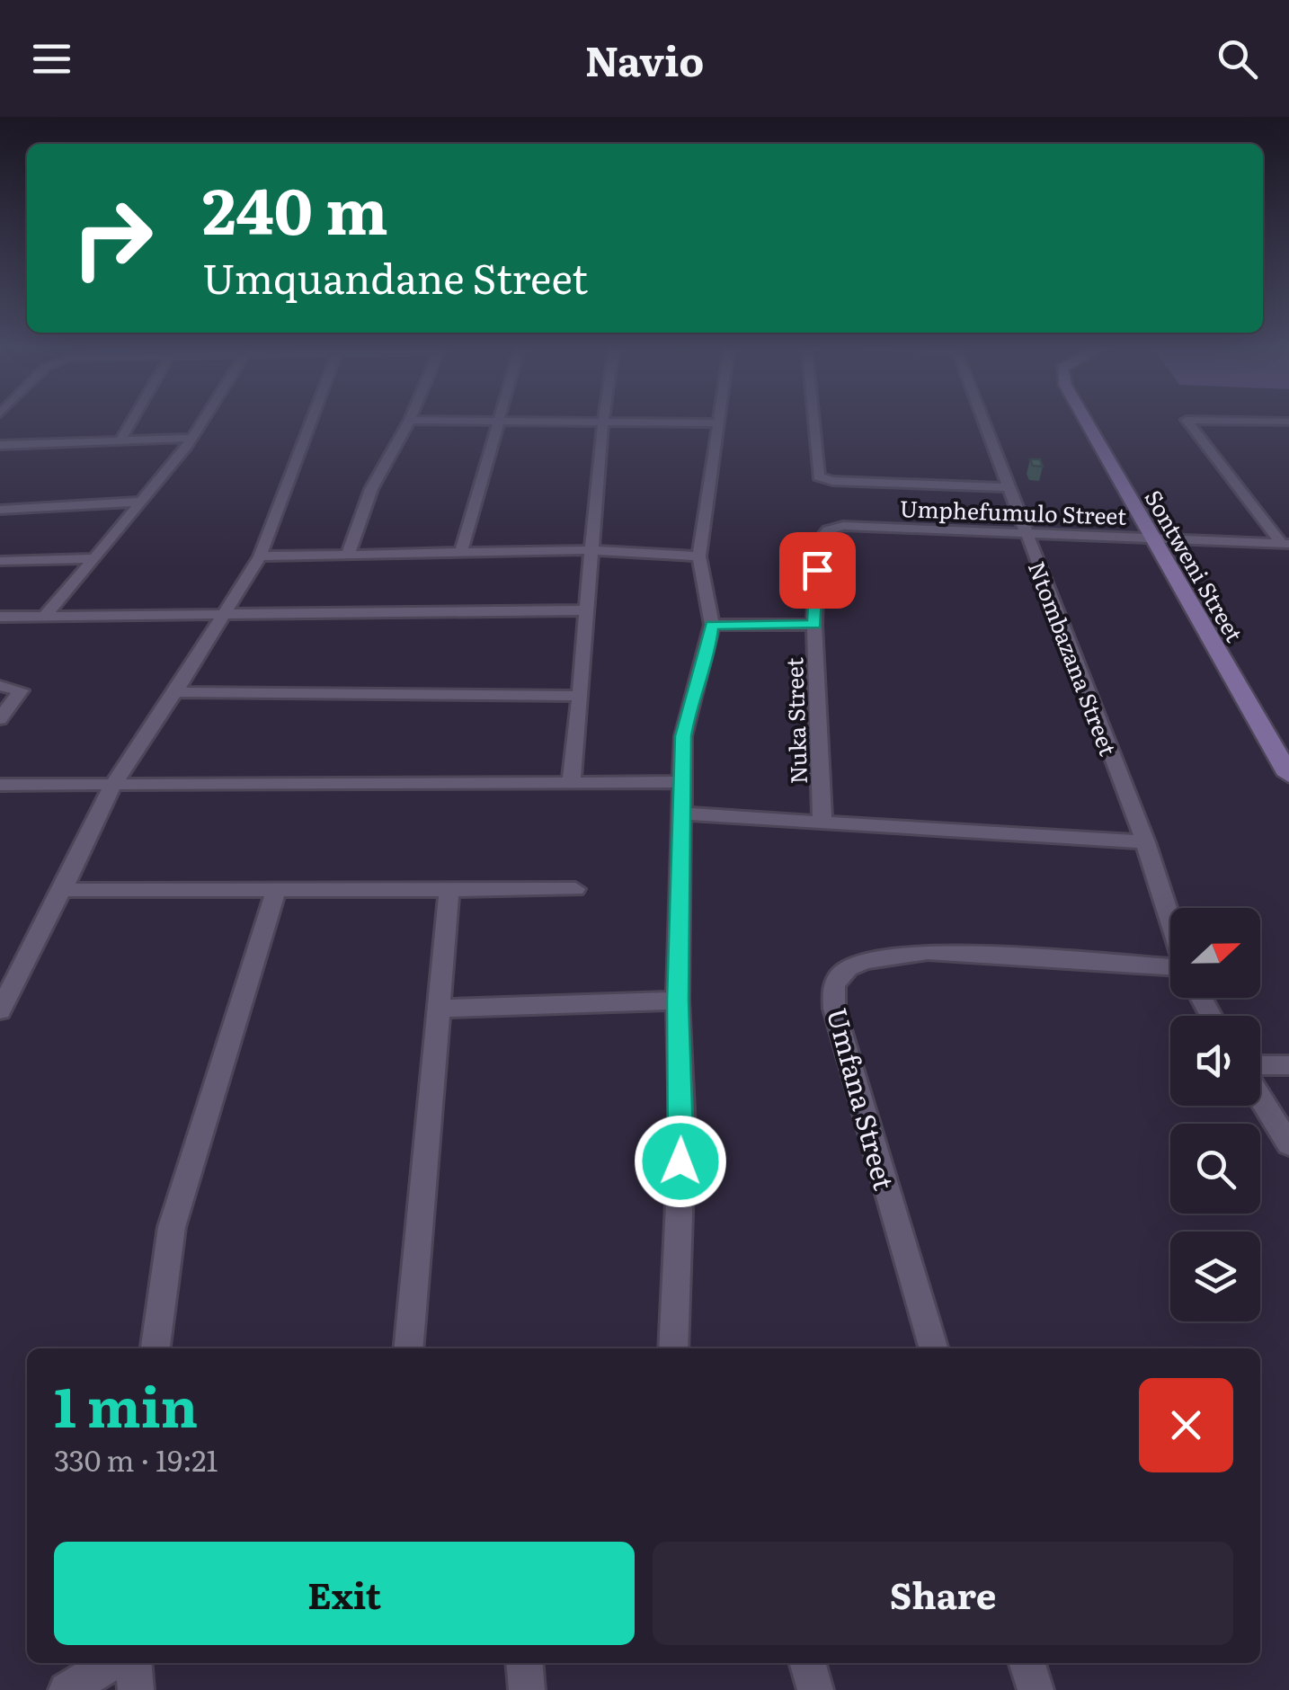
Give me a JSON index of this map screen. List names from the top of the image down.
{
  "streets": {
    "street": [
      "Umphefumulo Street",
      "Sontweni Street",
      "Ntombazana Street",
      "Nuka Street",
      "Umfana Street"
    ]
  },
  "crossings": [
    ["Umphefumulo Street", "Sontweni Street"],
    ["Umphefumulo Street", "Ntombazana Street"],
    ["Umphefumulo Street", "Nuka Street"]
  ],
  "north": "right",
  "page": {
    "header": "Navio",
    "turn": ["240 m", "Umquandane Street"],
    "heading": ["1 min", "330 m · 19:21"],
    "buttons": ["Exit", "Share"]
  }
}
